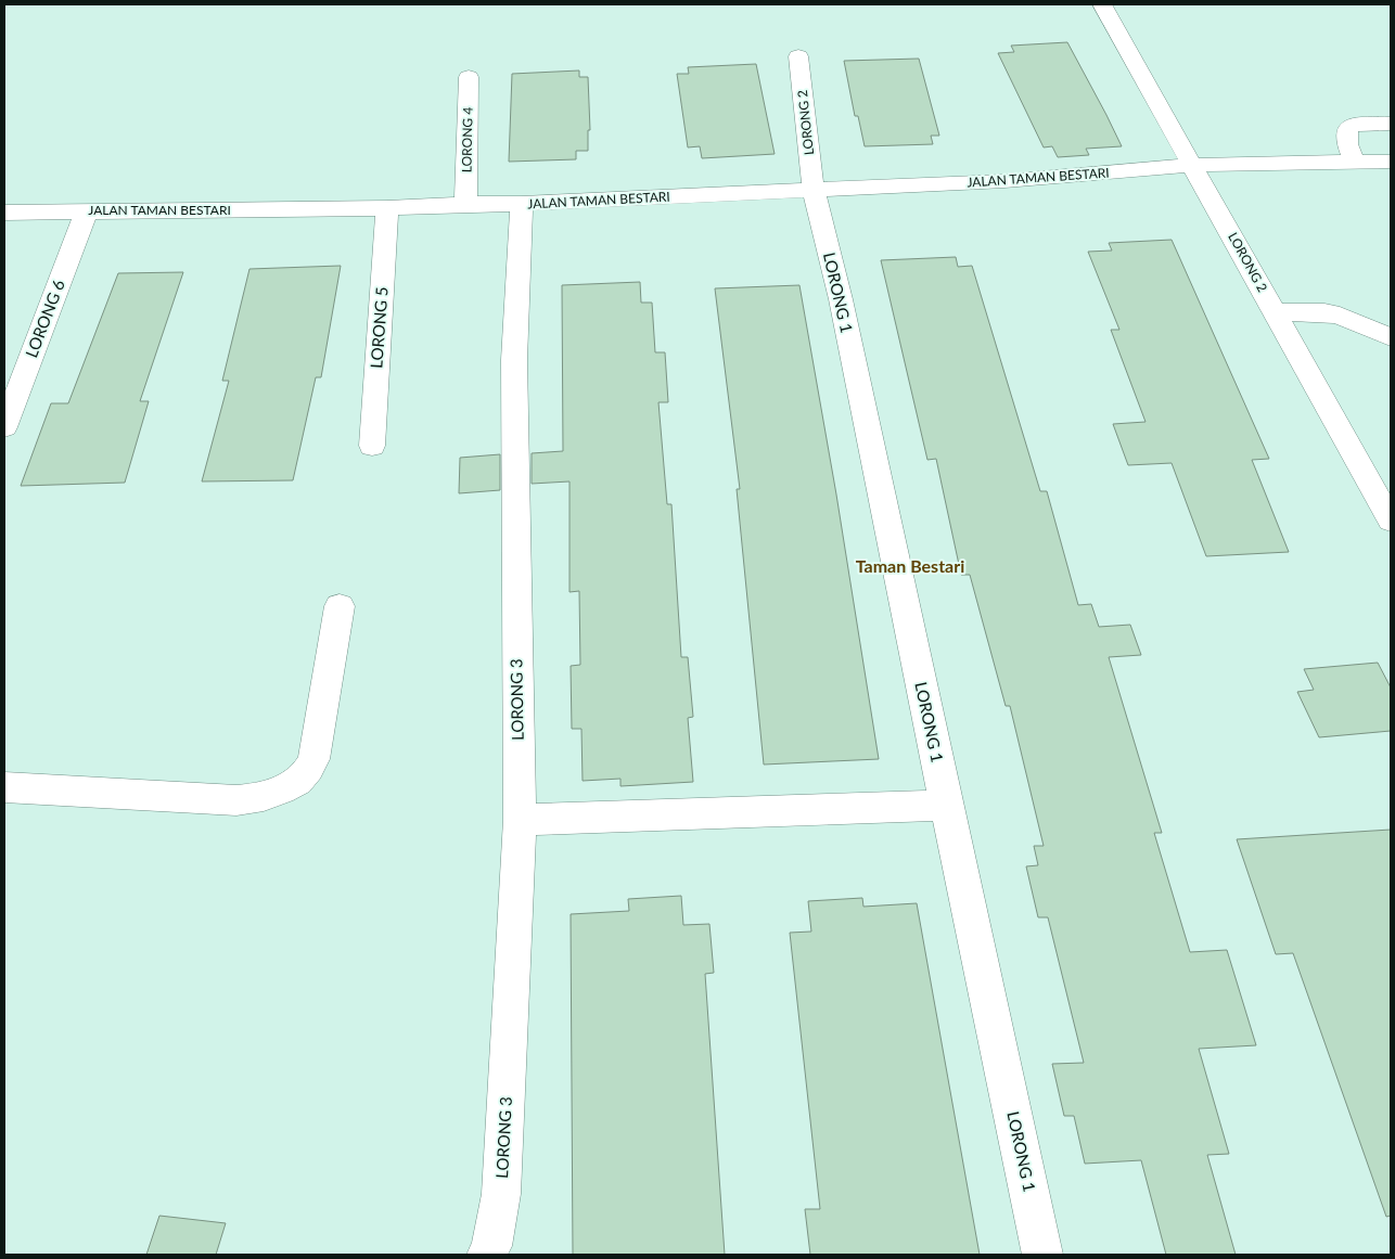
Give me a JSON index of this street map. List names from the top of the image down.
{
  "streets": {
    "street": [
      "LORONG 2",
      "LORONG 4",
      "JALAN TAMAN BESTARI",
      "LORONG 1",
      "LORONG 6",
      "LORONG 5",
      "LORONG 3"
    ]
  },
  "crossings": [
    ["LORONG 2", "JALAN TAMAN BESTARI"],
    ["LORONG 2", "LORONG 1"],
    ["LORONG 4", "JALAN TAMAN BESTARI"],
    ["JALAN TAMAN BESTARI", "LORONG 1"],
    ["JALAN TAMAN BESTARI", "LORONG 6"],
    ["JALAN TAMAN BESTARI", "LORONG 5"],
    ["JALAN TAMAN BESTARI", "LORONG 3"]
  ],
  "districts": ["Taman Bestari"]
}
